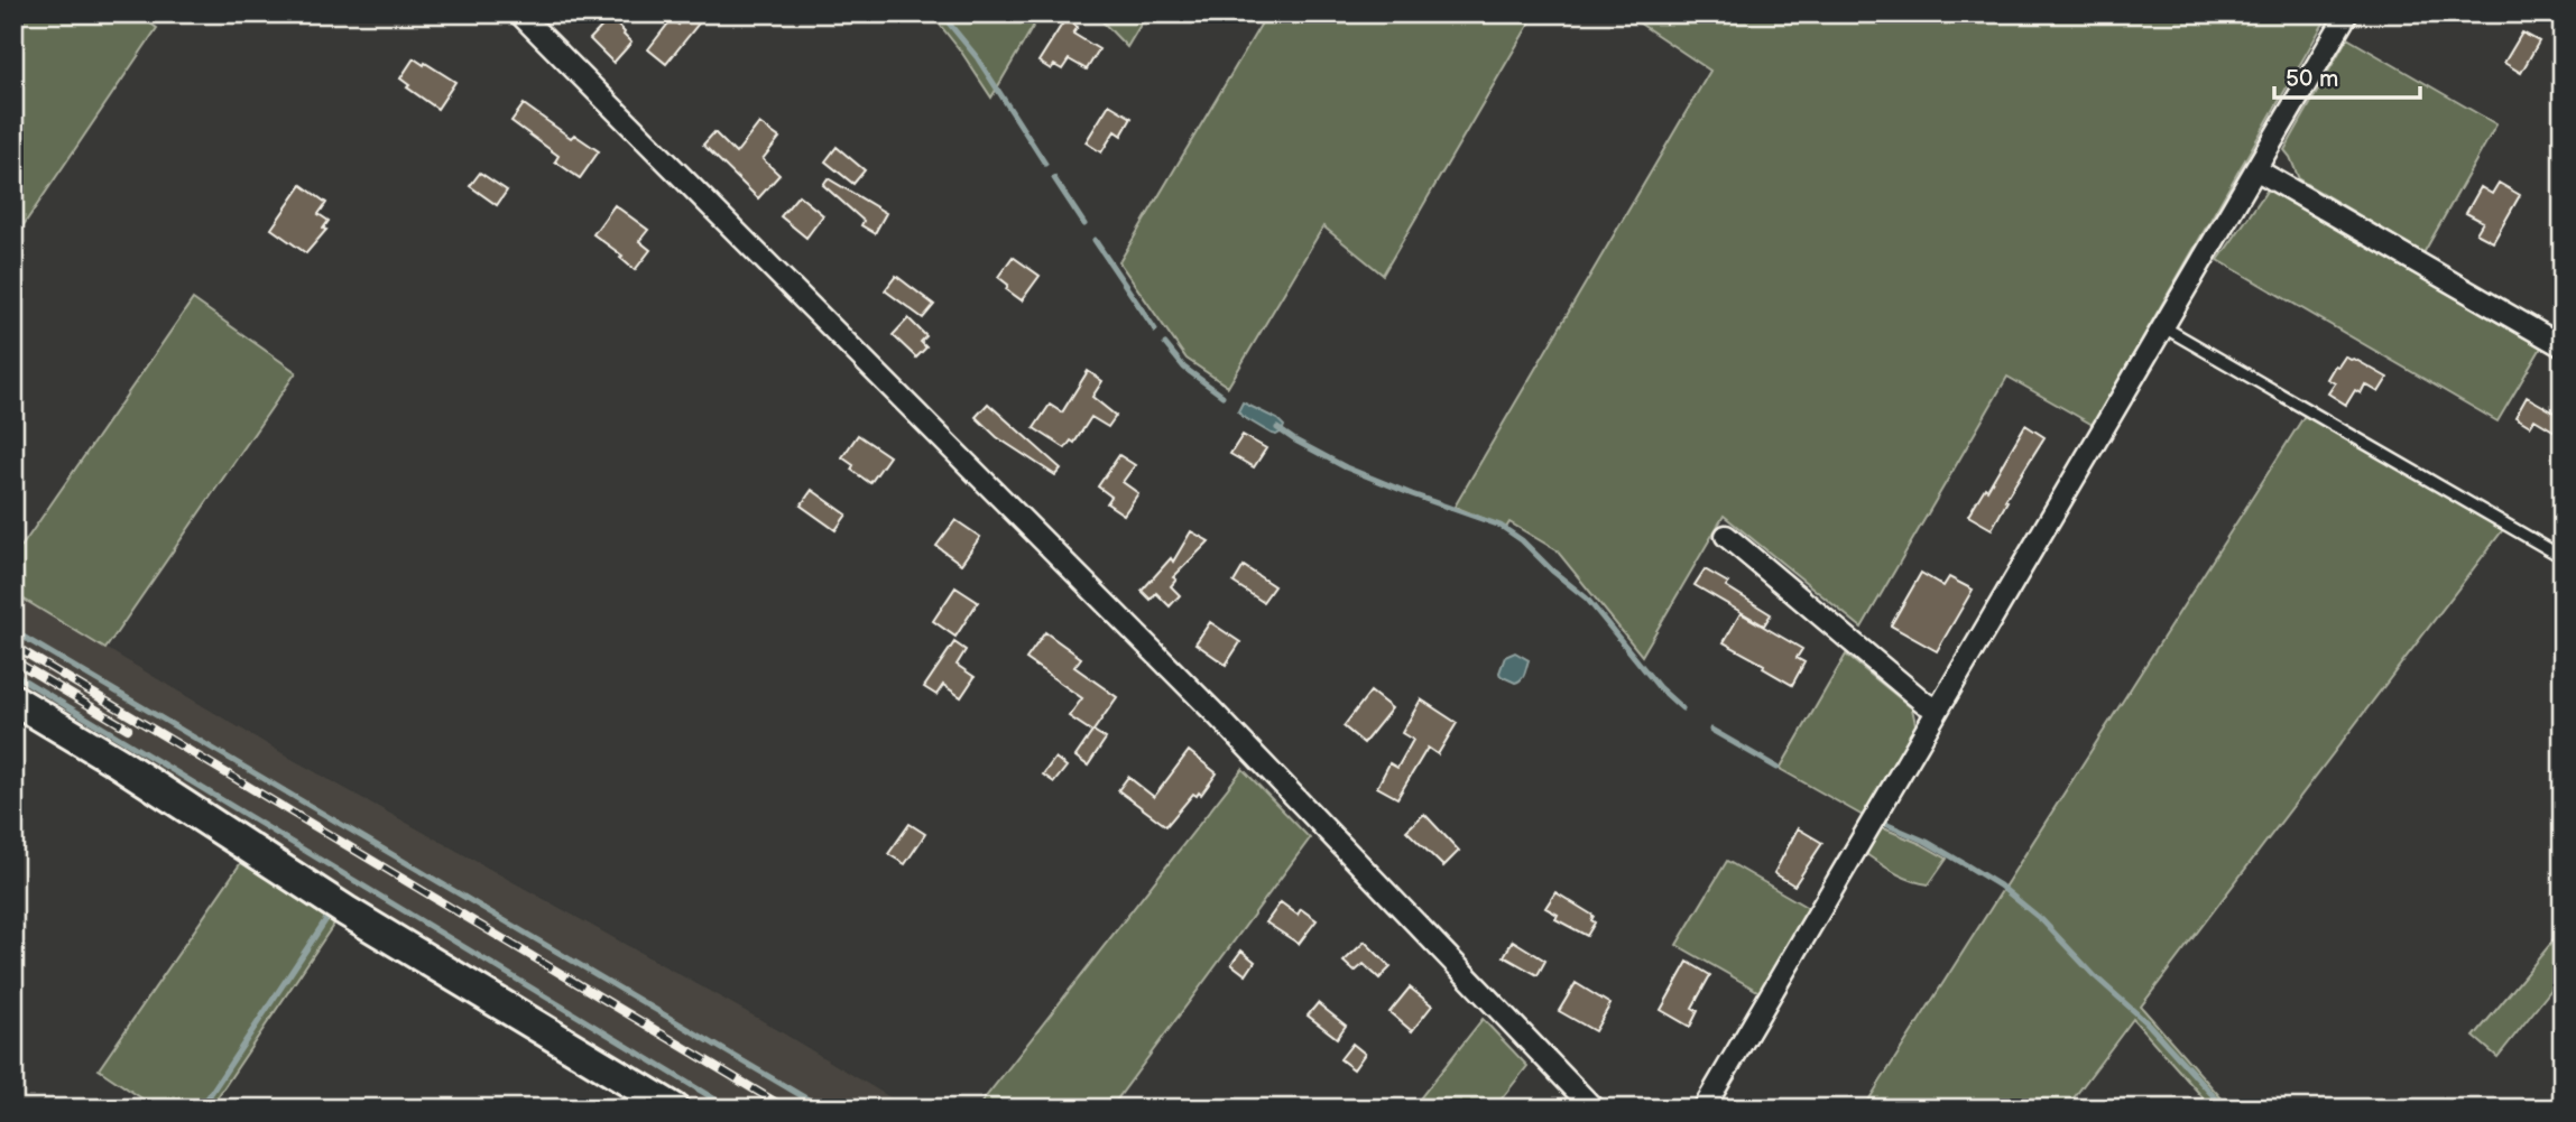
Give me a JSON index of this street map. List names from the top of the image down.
{
  "scale_bar": "50 m"
}
